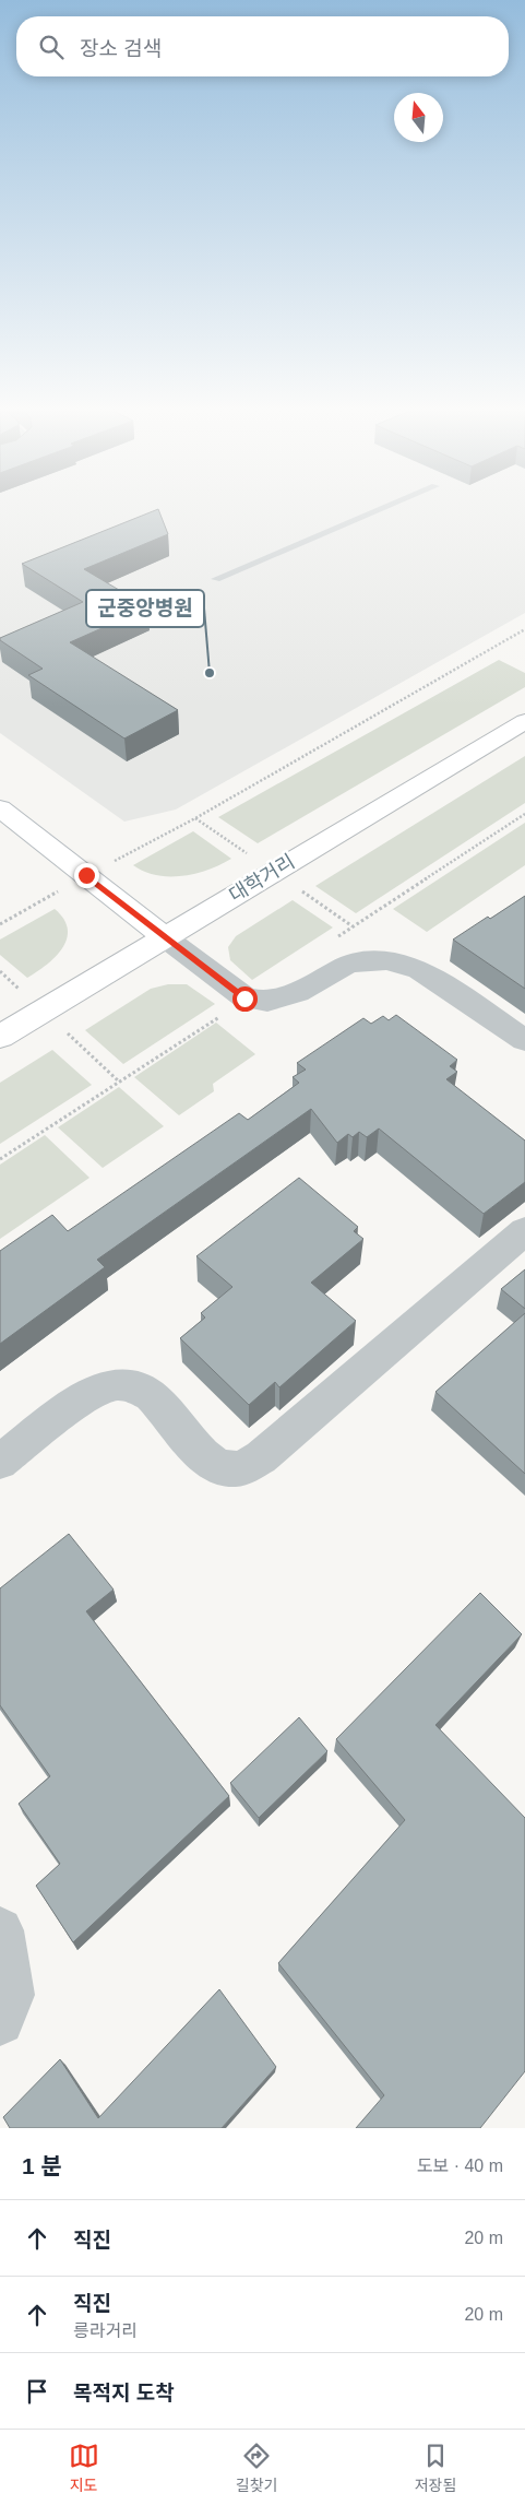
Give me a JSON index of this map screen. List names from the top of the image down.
{
  "streets": {
    "main road": ["대학거리"]
  },
  "places": ["군중앙병원"],
  "north": "top",
  "page": {
    "search": "장소 검색",
    "heading": ["1 분", "도보 · 40 m"],
    "list": [
      ["직진", "20 m"],
      ["직진", "릉라거리", "20 m"],
      "목적지 도착"
    ],
    "nav": ["지도", "길찾기", "저장됨"]
  }
}
